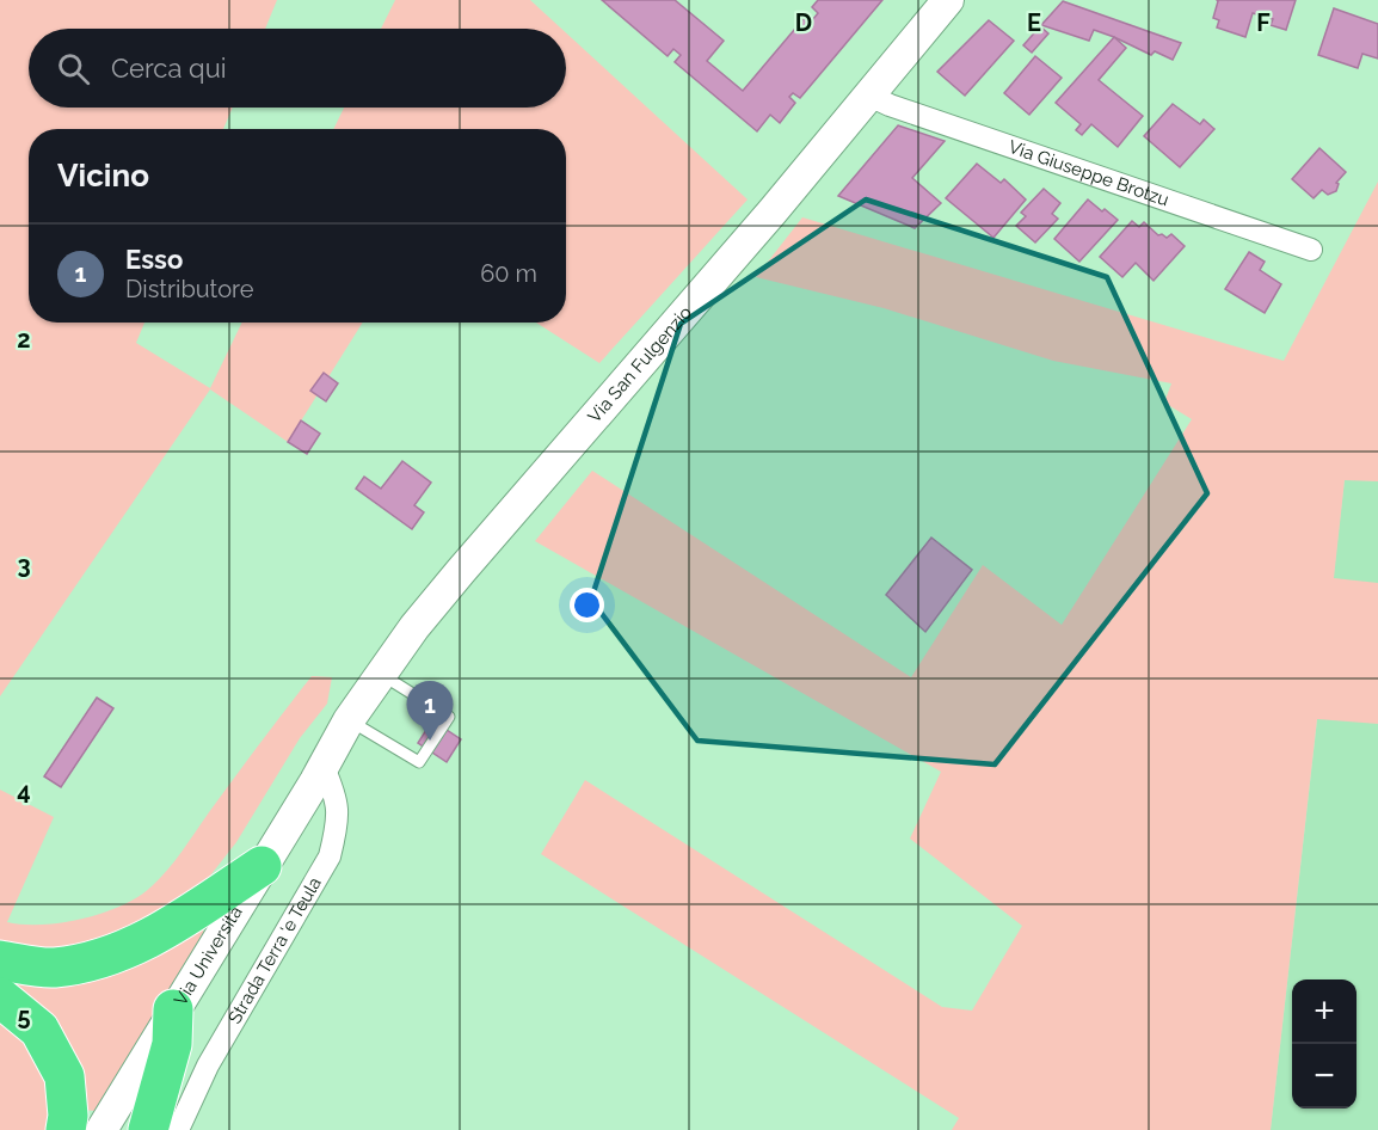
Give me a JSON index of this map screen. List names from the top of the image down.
{
  "streets": {
    "street": [
      "Via Giuseppe Brotzu",
      "Via San Fulgenzio",
      "Strada Terra 'e Teula",
      "Via Università"
    ]
  },
  "crossings": [
    ["Via Giuseppe Brotzu", "Via San Fulgenzio"],
    ["Via San Fulgenzio", "Via Università"],
    ["Strada Terra 'e Teula", "Via Università"]
  ],
  "page": {
    "search": "Cerca qui",
    "heading": "Vicino",
    "list": [
      {
        "mark": "1",
        "name": "Esso",
        "note": "Distributore",
        "value": "60 m"
      }
    ],
    "pins": "1",
    "map_buttons": ["+", "−"]
  },
  "grid": {
    "columns": ["D", "E", "F"],
    "rows": [
      "2",
      "3",
      "4",
      "5"
    ]
  }
}
